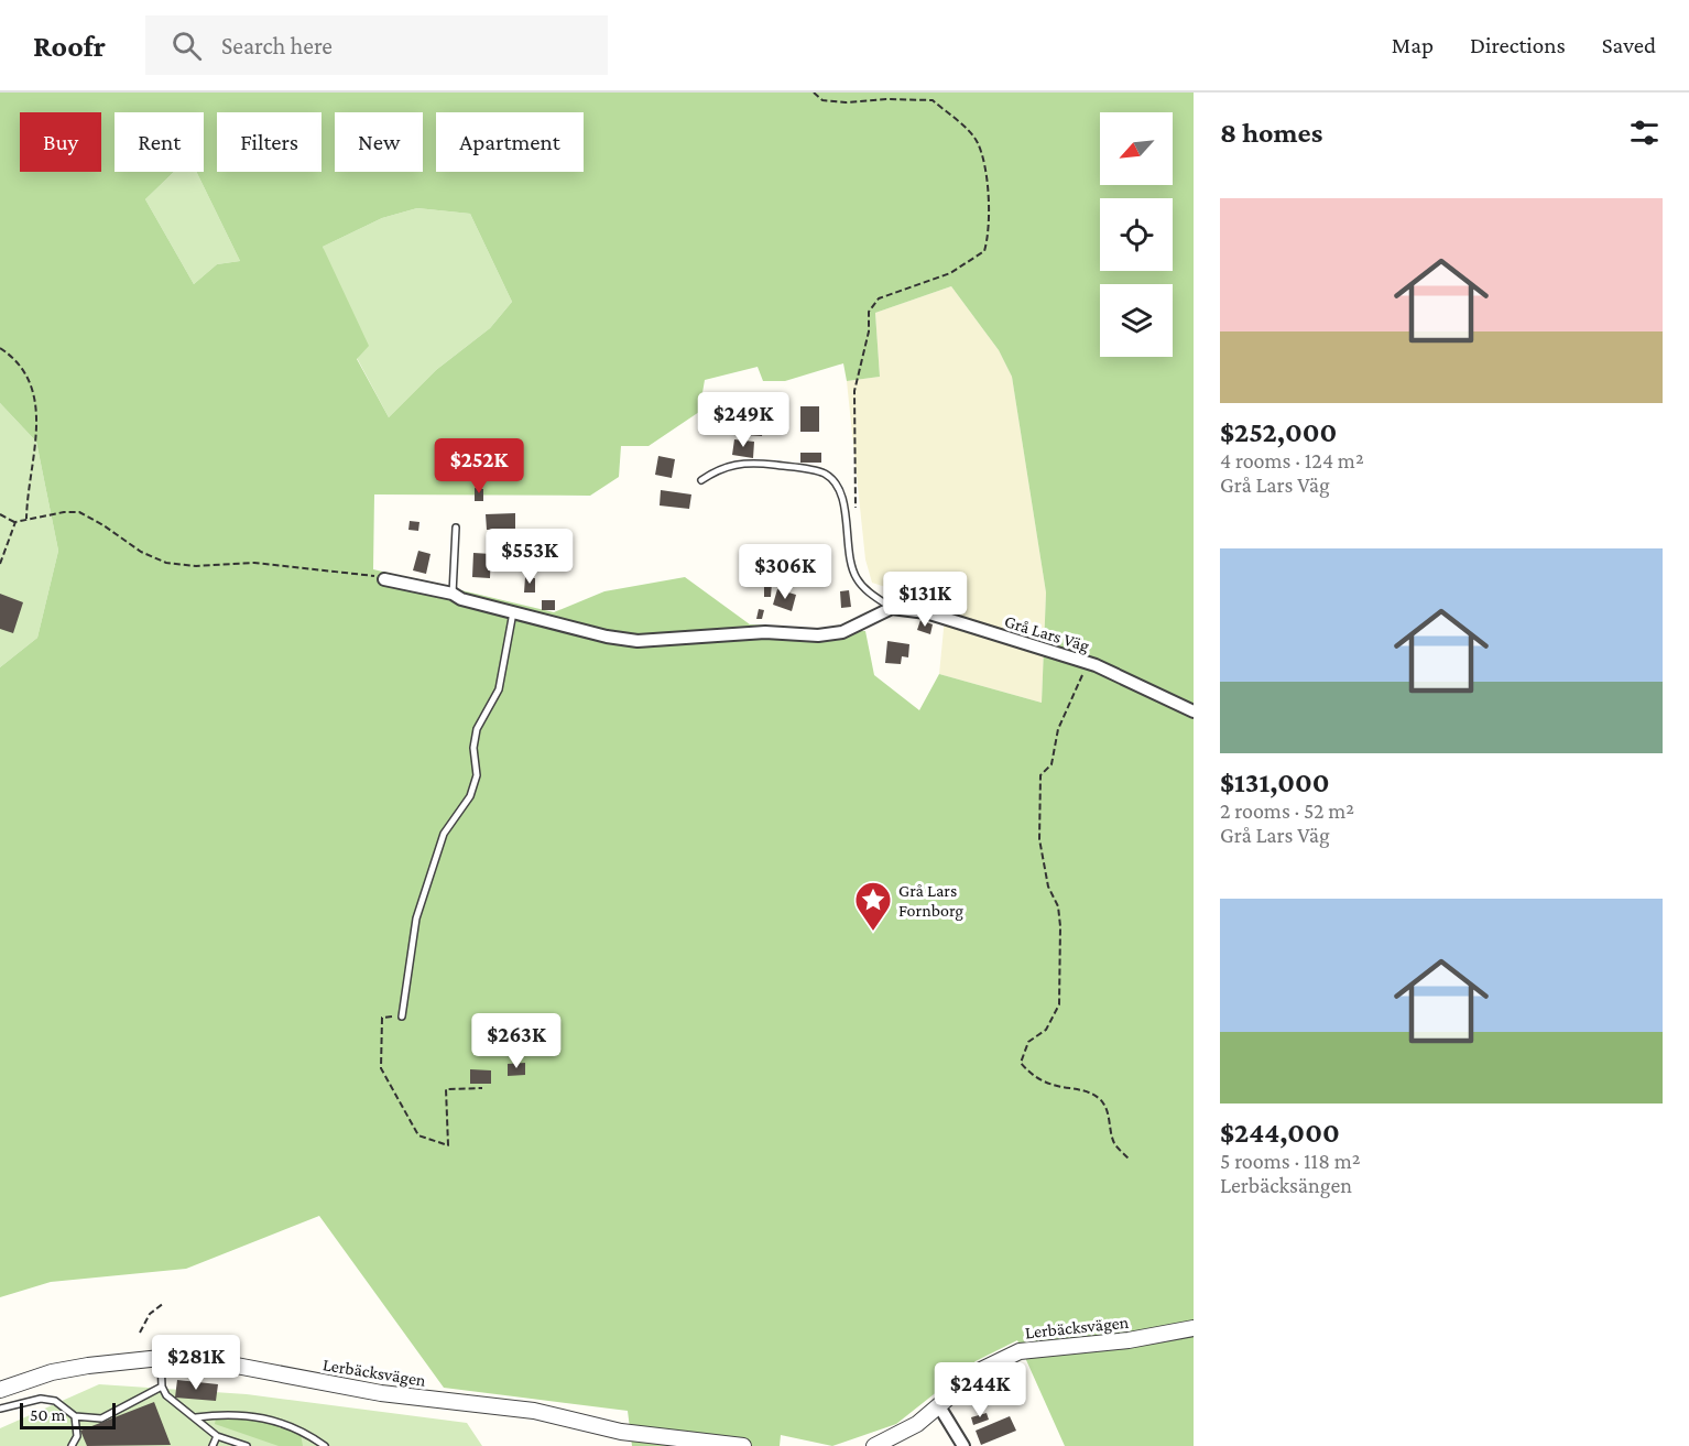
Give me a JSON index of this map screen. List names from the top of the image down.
{
  "streets": {
    "street": ["Grå Lars Väg", "Lerbäcksvägen"]
  },
  "places": {
    "place": ["Grå Lars Fornborg"]
  },
  "scale_bar": "50 m",
  "north": "bottom left",
  "page": {
    "header": "Roofr",
    "search": "Search here",
    "nav": ["Map", "Directions", "Saved"],
    "heading": "8 homes",
    "chip": [
      "Buy",
      "Rent",
      "Filters",
      "New",
      "Apartment"
    ],
    "list": [
      {
        "name": "$252,000",
        "note": "4 rooms · 124 m² · Grå Lars Väg"
      },
      {
        "name": "$131,000",
        "note": "2 rooms · 52 m² · Grå Lars Väg"
      },
      {
        "name": "$244,000",
        "note": "5 rooms · 118 m² · Lerbäcksängen"
      }
    ],
    "price": [
      "$249K",
      "$252K",
      "$553K",
      "$306K",
      "$131K",
      "$263K",
      "$281K",
      "$244K"
    ],
    "scale": "50 m"
  }
}
